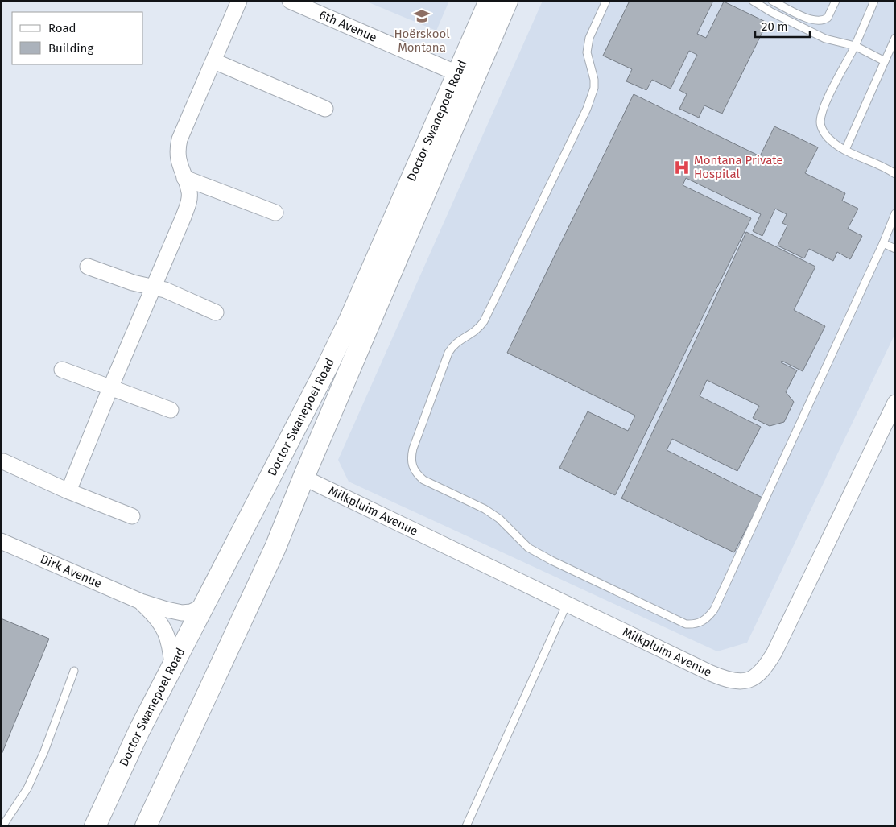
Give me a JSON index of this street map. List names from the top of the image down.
{
  "streets": {
    "main road": ["Doctor Swanepoel Road"],
    "street": ["6th Avenue", "Milkpluim Avenue", "Dirk Avenue"]
  },
  "crossings": [
    ["6th Avenue", "Doctor Swanepoel Road"],
    ["Doctor Swanepoel Road", "Milkpluim Avenue"],
    ["Doctor Swanepoel Road", "Dirk Avenue"]
  ],
  "places": {
    "school or university": ["Hoërskool Montana"],
    "hospital": ["Montana Private Hospital"]
  },
  "legend": ["Road", "Building"],
  "scale_bar": "20 m"
}
